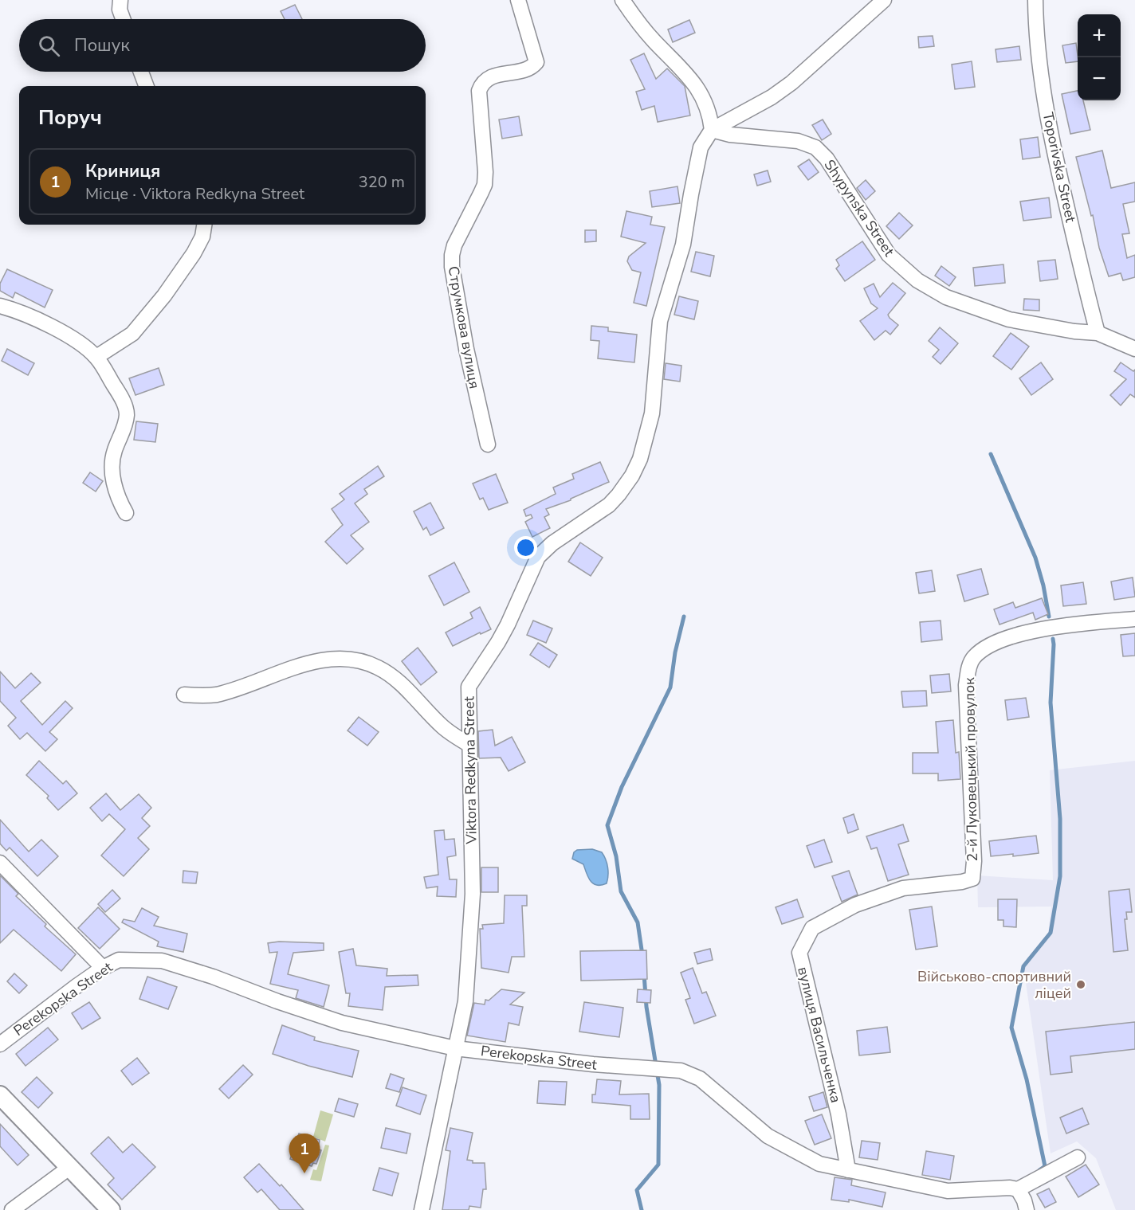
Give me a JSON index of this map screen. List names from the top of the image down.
{
  "streets": {
    "street": [
      "Toporivska Street",
      "Shypynska Street",
      "Струмкова вулиця",
      "2-й Луковецький провулок",
      "Viktora Redkyna Street",
      "Perekopska Street",
      "вулиця Васильченка"
    ]
  },
  "crossings": [
    ["Toporivska Street", "Shypynska Street"],
    ["Shypynska Street", "Viktora Redkyna Street"],
    ["2-й Луковецький провулок", "вулиця Васильченка"],
    ["Viktora Redkyna Street", "Perekopska Street"],
    ["Perekopska Street", "вулиця Васильченка"]
  ],
  "places": ["Військово-спортивний ліцей"],
  "page": {
    "map_buttons": ["+", "−"],
    "search": "Пошук",
    "heading": "Поруч",
    "list": [
      {
        "mark": "1",
        "name": "Криниця",
        "note": "Місце · Viktora Redkyna Street",
        "value": "320 m"
      }
    ],
    "pins": "1"
  }
}
